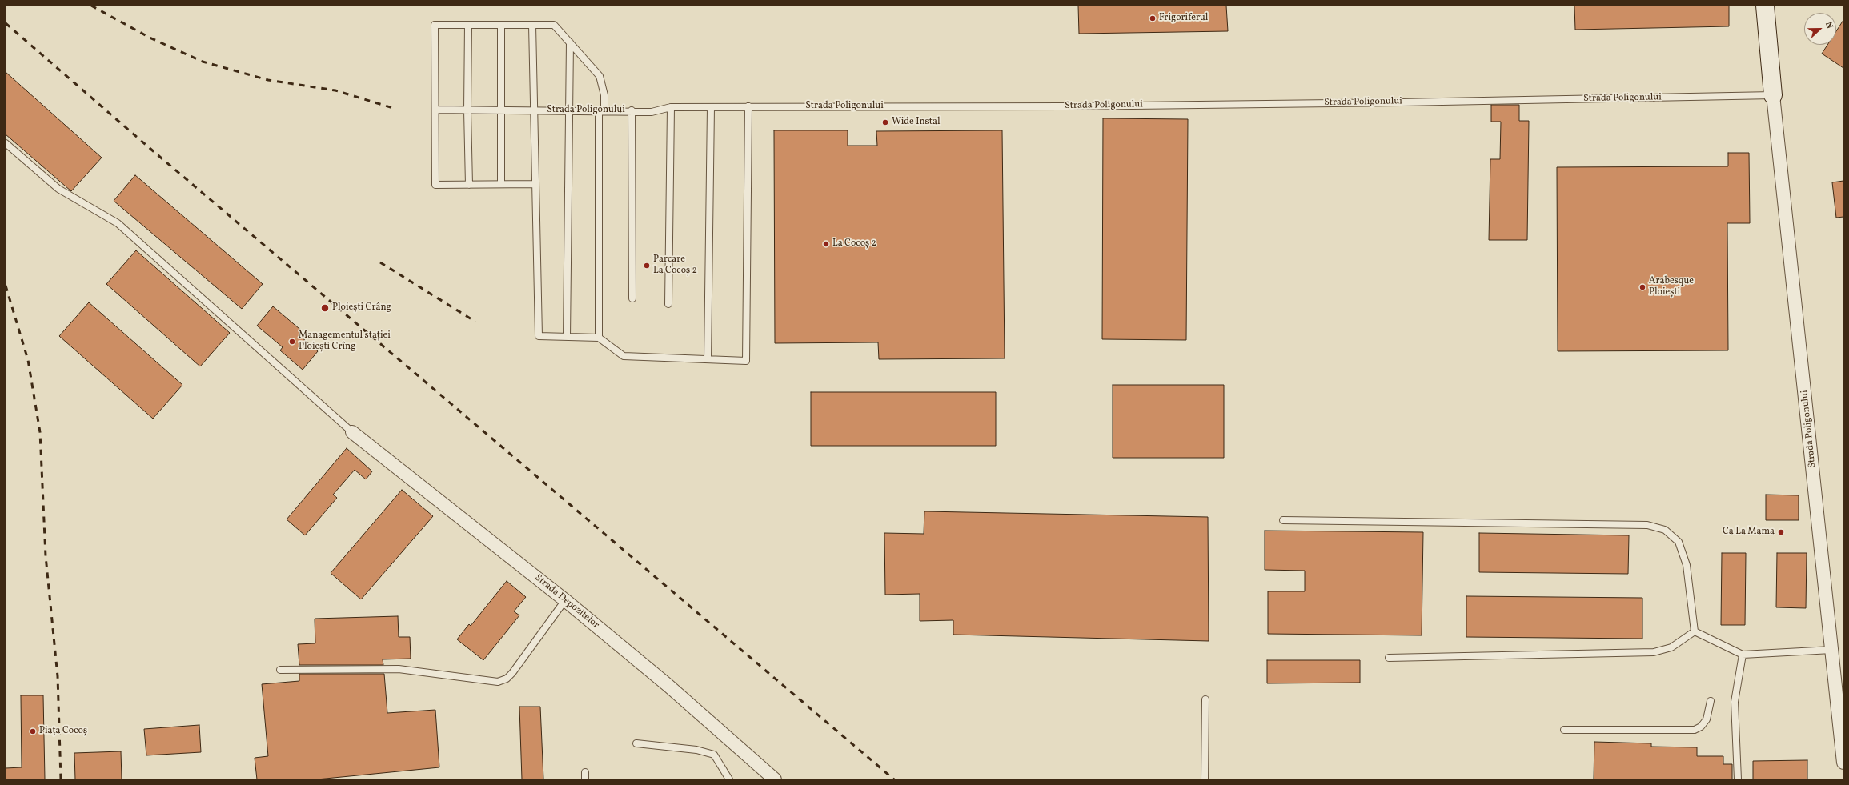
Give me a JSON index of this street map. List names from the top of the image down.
{
  "streets": {
    "street": ["Strada Poligonului", "Strada Depozitelor"]
  },
  "places": [
    "Frigoriferul",
    "Wide Instal",
    "La Cocoș 2",
    "Parcare La Cocoș 2",
    "Arabesque Ploiești",
    "Ploieşti Crâng",
    "Managementul stației Ploiești Crîng",
    "Ca La Mama",
    "Piața Cocoș"
  ],
  "north": "right"
}
